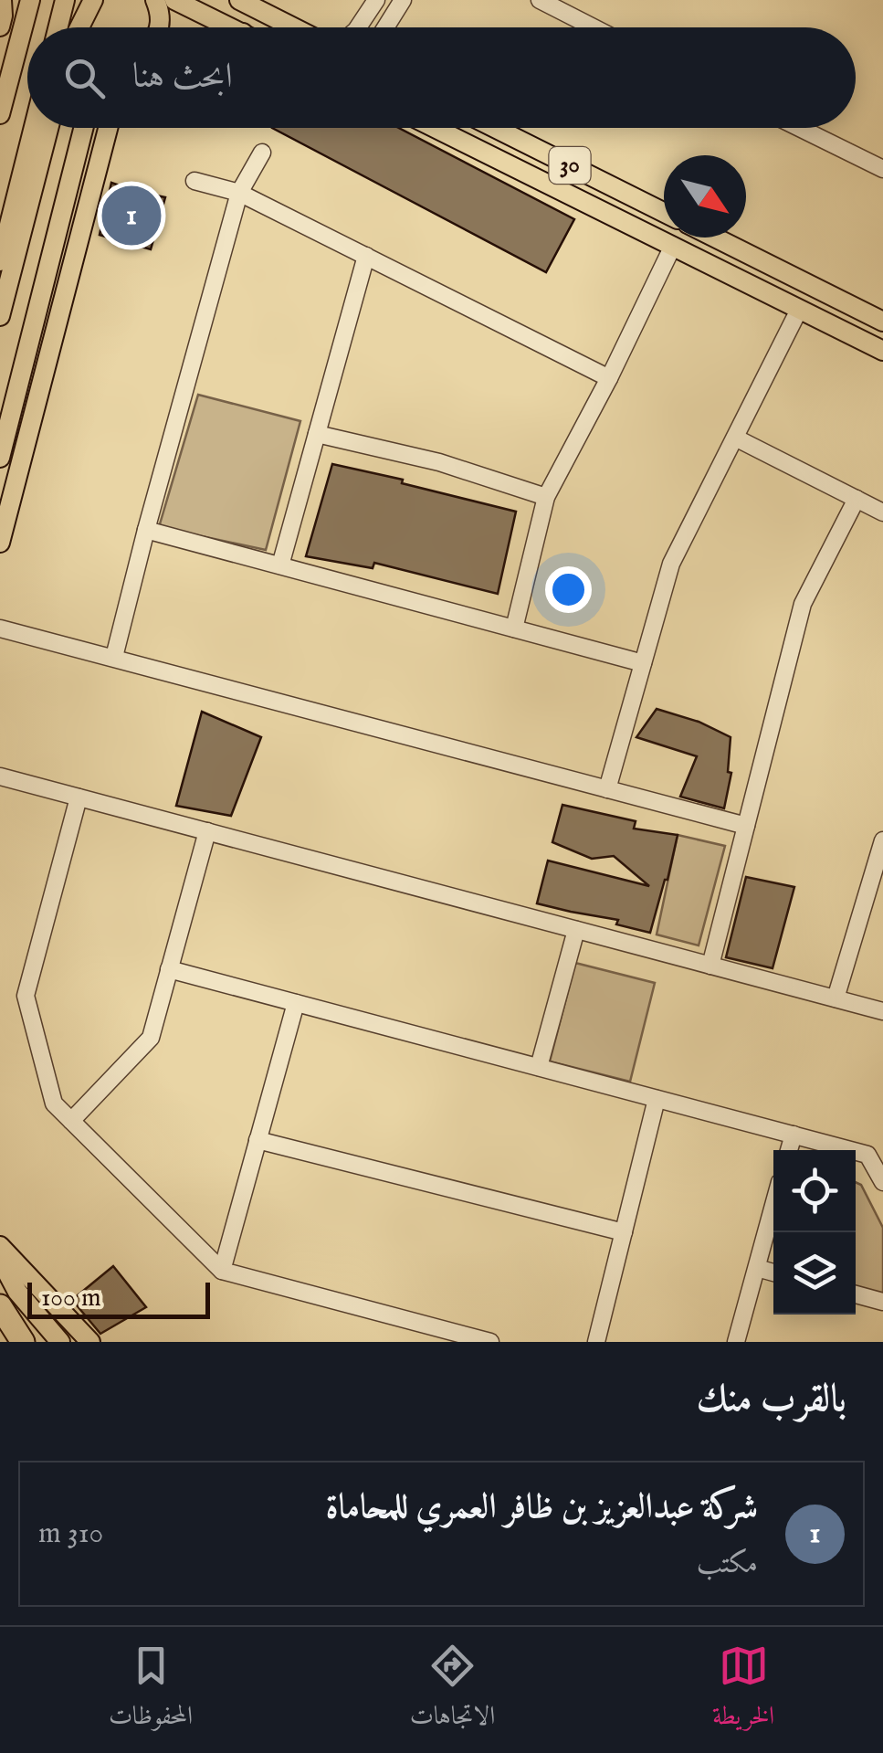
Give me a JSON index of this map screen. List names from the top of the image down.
{
  "streets": {
    "main road": ["30"]
  },
  "scale_bar": "100 m",
  "north": "bottom right",
  "page": {
    "search": "ابحث هنا",
    "pins": "1",
    "scale": "100 m",
    "heading": "بالقرب منك",
    "list": [
      {
        "mark": "1",
        "name": "شركة عبدالعزيز بن ظافر العمري للمحاماة",
        "note": "مكتب",
        "value": "310 m"
      }
    ],
    "nav": ["الخريطة", "الاتجاهات", "المحفوظات"]
  }
}
